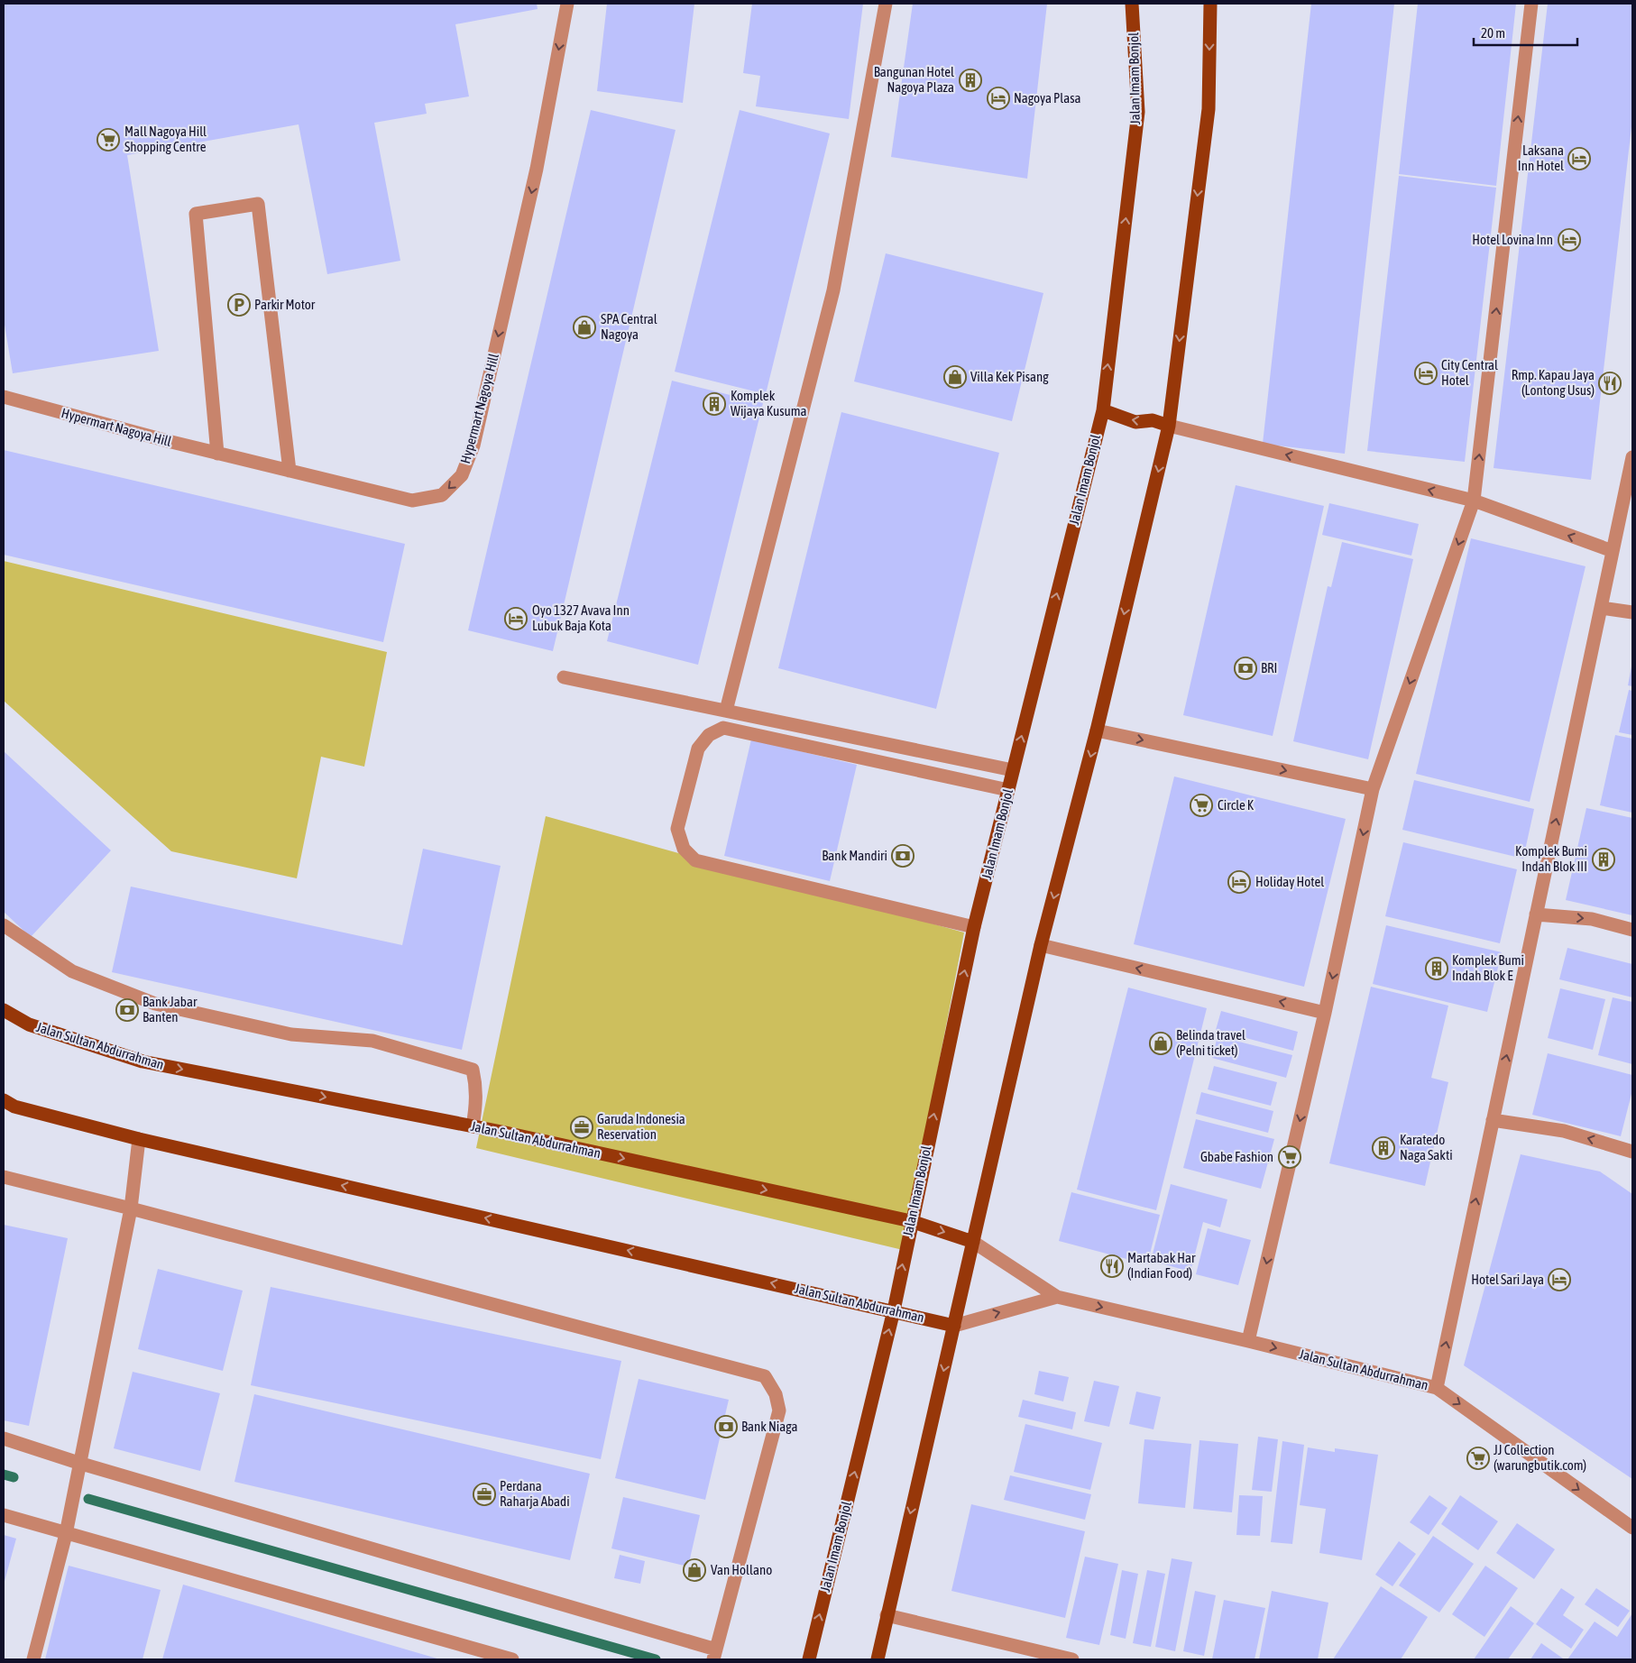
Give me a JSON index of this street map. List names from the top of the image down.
{
  "streets": {
    "main road": ["Jalan Imam Bonjol", "Jalan Sultan Abdurrahman"],
    "street": ["Hypermart Nagoya Hill"]
  },
  "crossings": [
    ["Jalan Imam Bonjol", "Jalan Sultan Abdurrahman"]
  ],
  "one_way": ["Hypermart Nagoya Hill"],
  "places": {
    "building": [
      "Bangunan Hotel Nagoya Plaza",
      "Komplek Wijaya Kusuma",
      "Komplek Bumi Indah Blok III",
      "Komplek Bumi Indah Blok E",
      "Karatedo Naga Sakti"
    ],
    "hotel": [
      "Nagoya Plasa",
      "Laksana Inn Hotel",
      "Hotel Lovina Inn",
      "City Central Hotel",
      "Oyo 1327 Avava Inn Lubuk Baja Kota",
      "Holiday Hotel",
      "Hotel Sari Jaya"
    ],
    "supermarket": [
      "Mall Nagoya Hill Shopping Centre",
      "Circle K",
      "Gbabe Fashion",
      "JJ Collection (warungbutik.com)"
    ],
    "parking": ["Parkir Motor"],
    "shop": [
      "SPA Central Nagoya",
      "Villa Kek Pisang",
      "Belinda travel (Pelni ticket)",
      "Van Hollano"
    ],
    "restaurant": ["Rmp. Kapau Jaya (Lontong Usus)", "Martabak Har (Indian Food)"],
    "bank": [
      "BRI",
      "Bank Mandiri",
      "Bank Jabar Banten",
      "Bank Niaga"
    ],
    "office": ["Garuda Indonesia Reservation", "Perdana Raharja Abadi"]
  },
  "scale_bar": "20 m"
}
